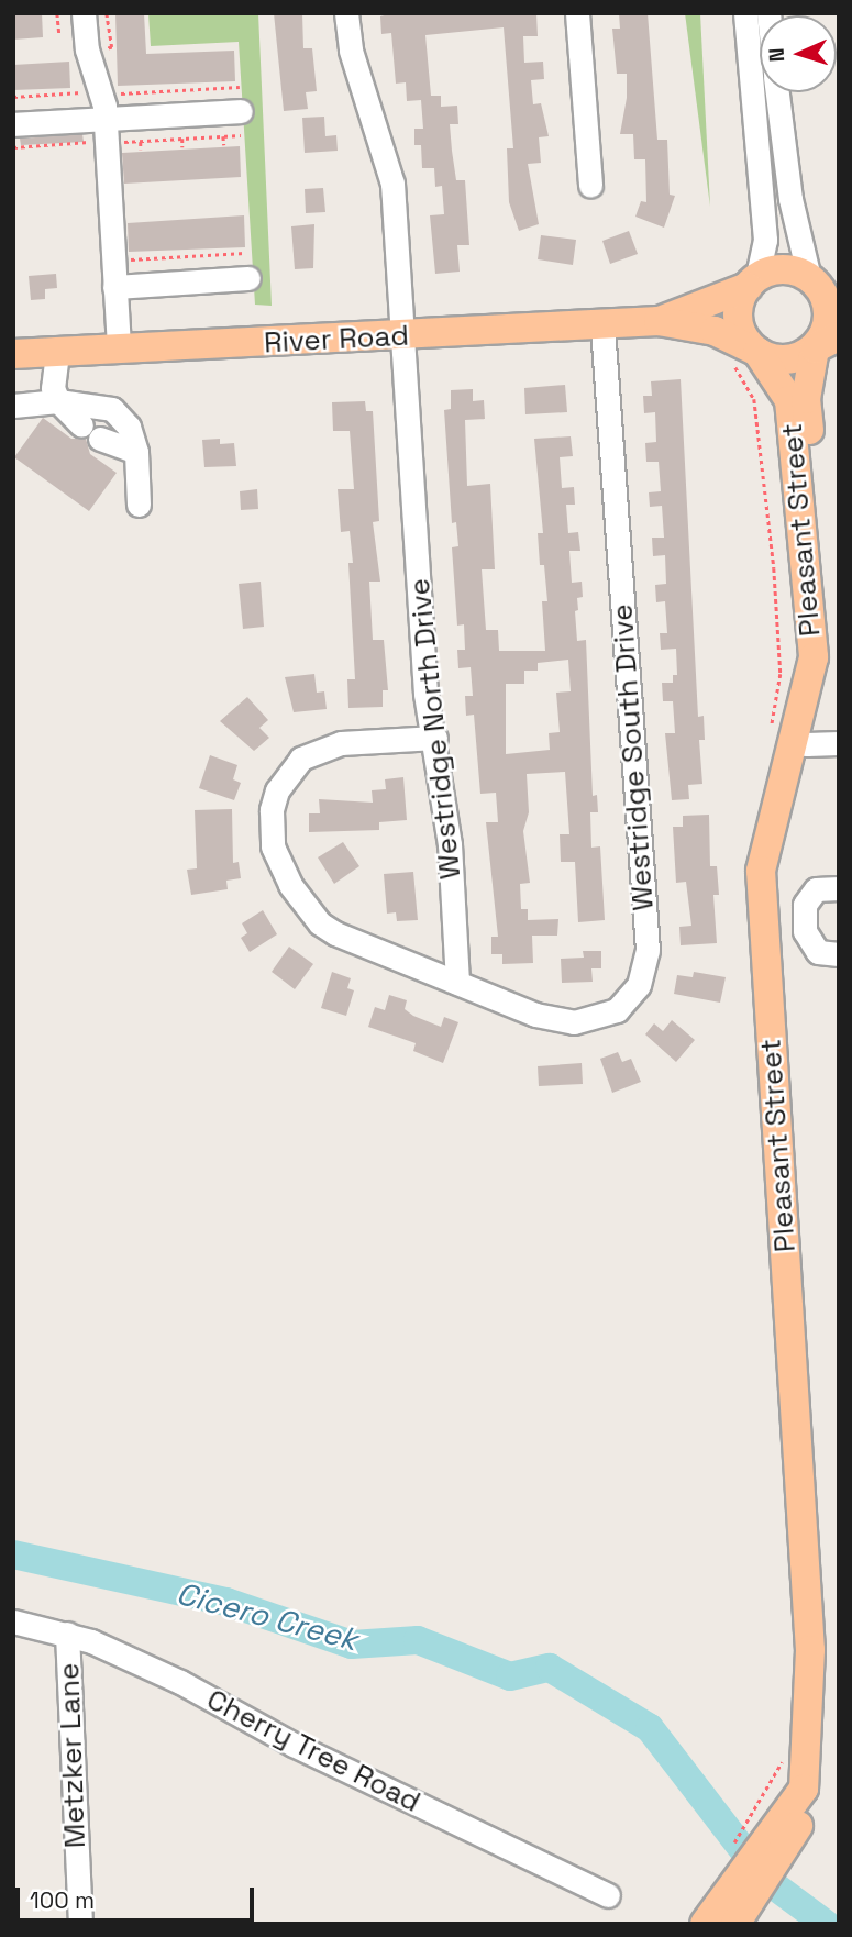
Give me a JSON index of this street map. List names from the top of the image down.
{
  "streets": {
    "main road": ["River Road", "Pleasant Street"],
    "street": [
      "Westridge North Drive",
      "Westridge South Drive",
      "Cherry Tree Road",
      "Metzker Lane"
    ]
  },
  "crossings": [
    ["River Road", "Pleasant Street"],
    ["River Road", "Westridge North Drive"],
    ["River Road", "Westridge South Drive"],
    ["Westridge North Drive", "Westridge South Drive"],
    ["Cherry Tree Road", "Metzker Lane"]
  ],
  "water": ["Cicero Creek"],
  "scale_bar": "100 m",
  "north": "left"
}
